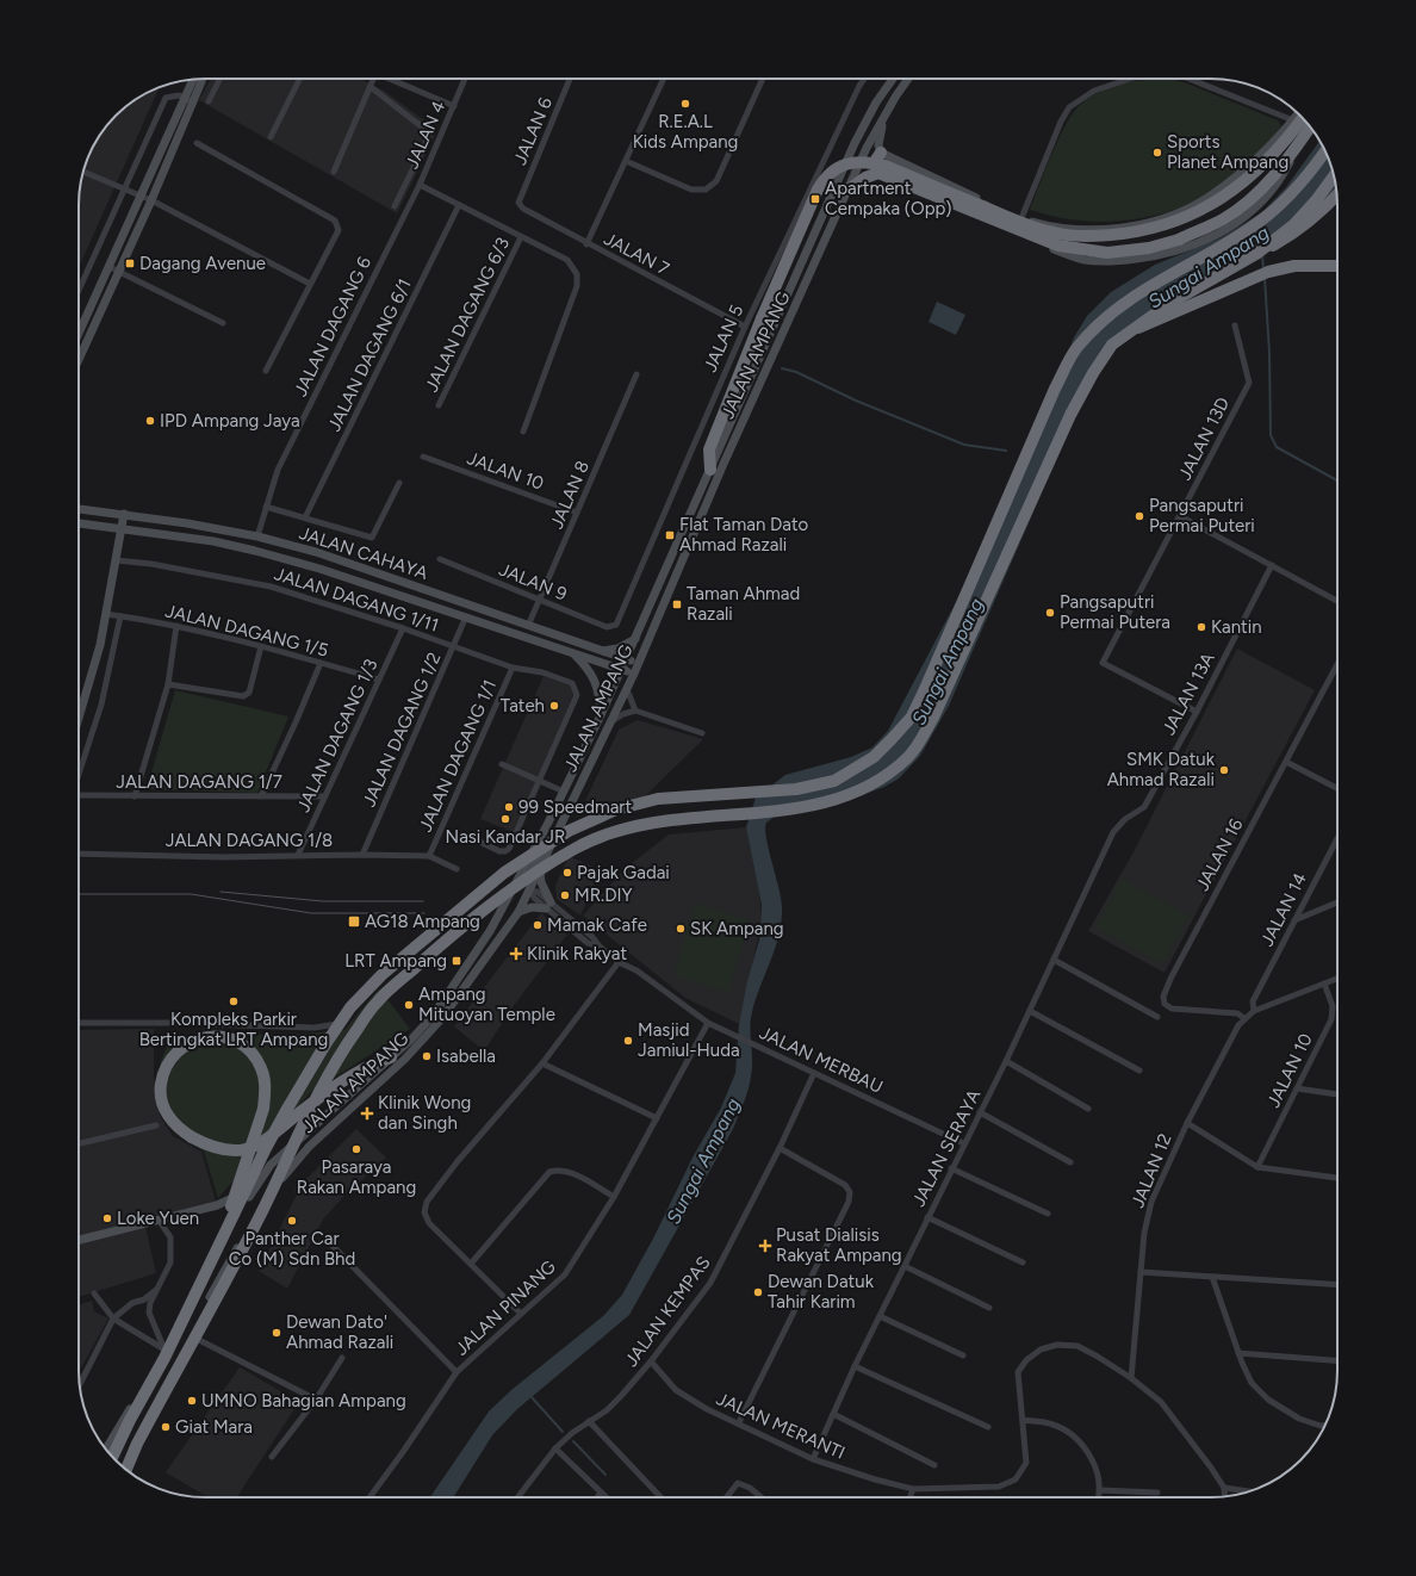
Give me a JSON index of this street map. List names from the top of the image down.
{
  "streets": {
    "main road": ["JALAN AMPANG", "JALAN CAHAYA"],
    "street": [
      "JALAN 6",
      "JALAN 4",
      "JALAN 7",
      "JALAN DAGANG 6/3",
      "JALAN DAGANG 6",
      "JALAN 5",
      "JALAN DAGANG 6/1",
      "JALAN 13D",
      "JALAN 10",
      "JALAN 8",
      "JALAN 9",
      "JALAN DAGANG 1/11",
      "JALAN DAGANG 1/5",
      "JALAN 13A",
      "JALAN DAGANG 1/2",
      "JALAN DAGANG 1/3",
      "JALAN DAGANG 1/1",
      "JALAN DAGANG 1/7",
      "JALAN DAGANG 1/8",
      "JALAN 16",
      "JALAN 14",
      "JALAN MERBAU",
      "JALAN SERAYA",
      "JALAN 12",
      "JALAN PINANG",
      "JALAN KEMPAS",
      "JALAN MERANTI"
    ]
  },
  "crossings": [
    ["JALAN 6", "JALAN 7"],
    ["JALAN 4", "JALAN DAGANG 6"],
    ["JALAN 7", "JALAN 5"],
    ["JALAN DAGANG 6", "JALAN CAHAYA"],
    ["JALAN 5", "JALAN 9"],
    ["JALAN AMPANG", "JALAN CAHAYA"],
    ["JALAN AMPANG", "JALAN MERBAU"],
    ["JALAN 13D", "JALAN 13A"],
    ["JALAN 10", "JALAN 8"],
    ["JALAN 8", "JALAN CAHAYA"],
    ["JALAN 8", "JALAN 9"],
    ["JALAN CAHAYA", "JALAN DAGANG 1/2"],
    ["JALAN DAGANG 1/11", "JALAN DAGANG 1/2"],
    ["JALAN DAGANG 1/11", "JALAN DAGANG 1/3"],
    ["JALAN DAGANG 1/11", "JALAN DAGANG 1/1"],
    ["JALAN DAGANG 1/5", "JALAN DAGANG 1/3"],
    ["JALAN 13A", "JALAN SERAYA"],
    ["JALAN DAGANG 1/2", "JALAN DAGANG 1/8"],
    ["JALAN DAGANG 1/3", "JALAN DAGANG 1/7"],
    ["JALAN DAGANG 1/3", "JALAN DAGANG 1/8"],
    ["JALAN DAGANG 1/1", "JALAN DAGANG 1/8"],
    ["JALAN 16", "JALAN 12"],
    ["JALAN MERBAU", "JALAN SERAYA"],
    ["JALAN MERBAU", "JALAN PINANG"],
    ["JALAN MERBAU", "JALAN KEMPAS"],
    ["JALAN SERAYA", "JALAN MERANTI"],
    ["JALAN 12", "JALAN MERANTI"],
    ["JALAN KEMPAS", "JALAN MERANTI"]
  ],
  "water": ["Sungai Ampang"],
  "places": {
    "other": [
      "R.E.A.L Kids Ampang",
      "Sports Planet Ampang",
      "IPD Ampang Jaya",
      "Pangsaputri Permai Puteri",
      "Pangsaputri Permai Putera",
      "Kantin",
      "Tateh",
      "SMK Datuk Ahmad Razali",
      "99 Speedmart",
      "Nasi Kandar JR",
      "Pajak Gadai",
      "MR.DIY",
      "Mamak Cafe",
      "SK Ampang",
      "Kompleks Parkir Bertingkat LRT Ampang",
      "Ampang Mituoyan Temple",
      "Masjid Jamiul-Huda",
      "Isabella",
      "Pasaraya Rakan Ampang",
      "Loke Yuen",
      "Panther Car Co (M) Sdn Bhd",
      "Dewan Datuk Tahir Karim",
      "Dewan Dato' Ahmad Razali",
      "UMNO Bahagian Ampang",
      "Giat Mara"
    ],
    "transit": [
      "Apartment Cempaka (Opp)",
      "Dagang Avenue",
      "Flat Taman Dato Ahmad Razali",
      "Taman Ahmad Razali",
      "AG18 Ampang",
      "LRT Ampang"
    ],
    "health": ["Klinik Rakyat", "Klinik Wong dan Singh", "Pusat Dialisis Rakyat Ampang"]
  }
}
